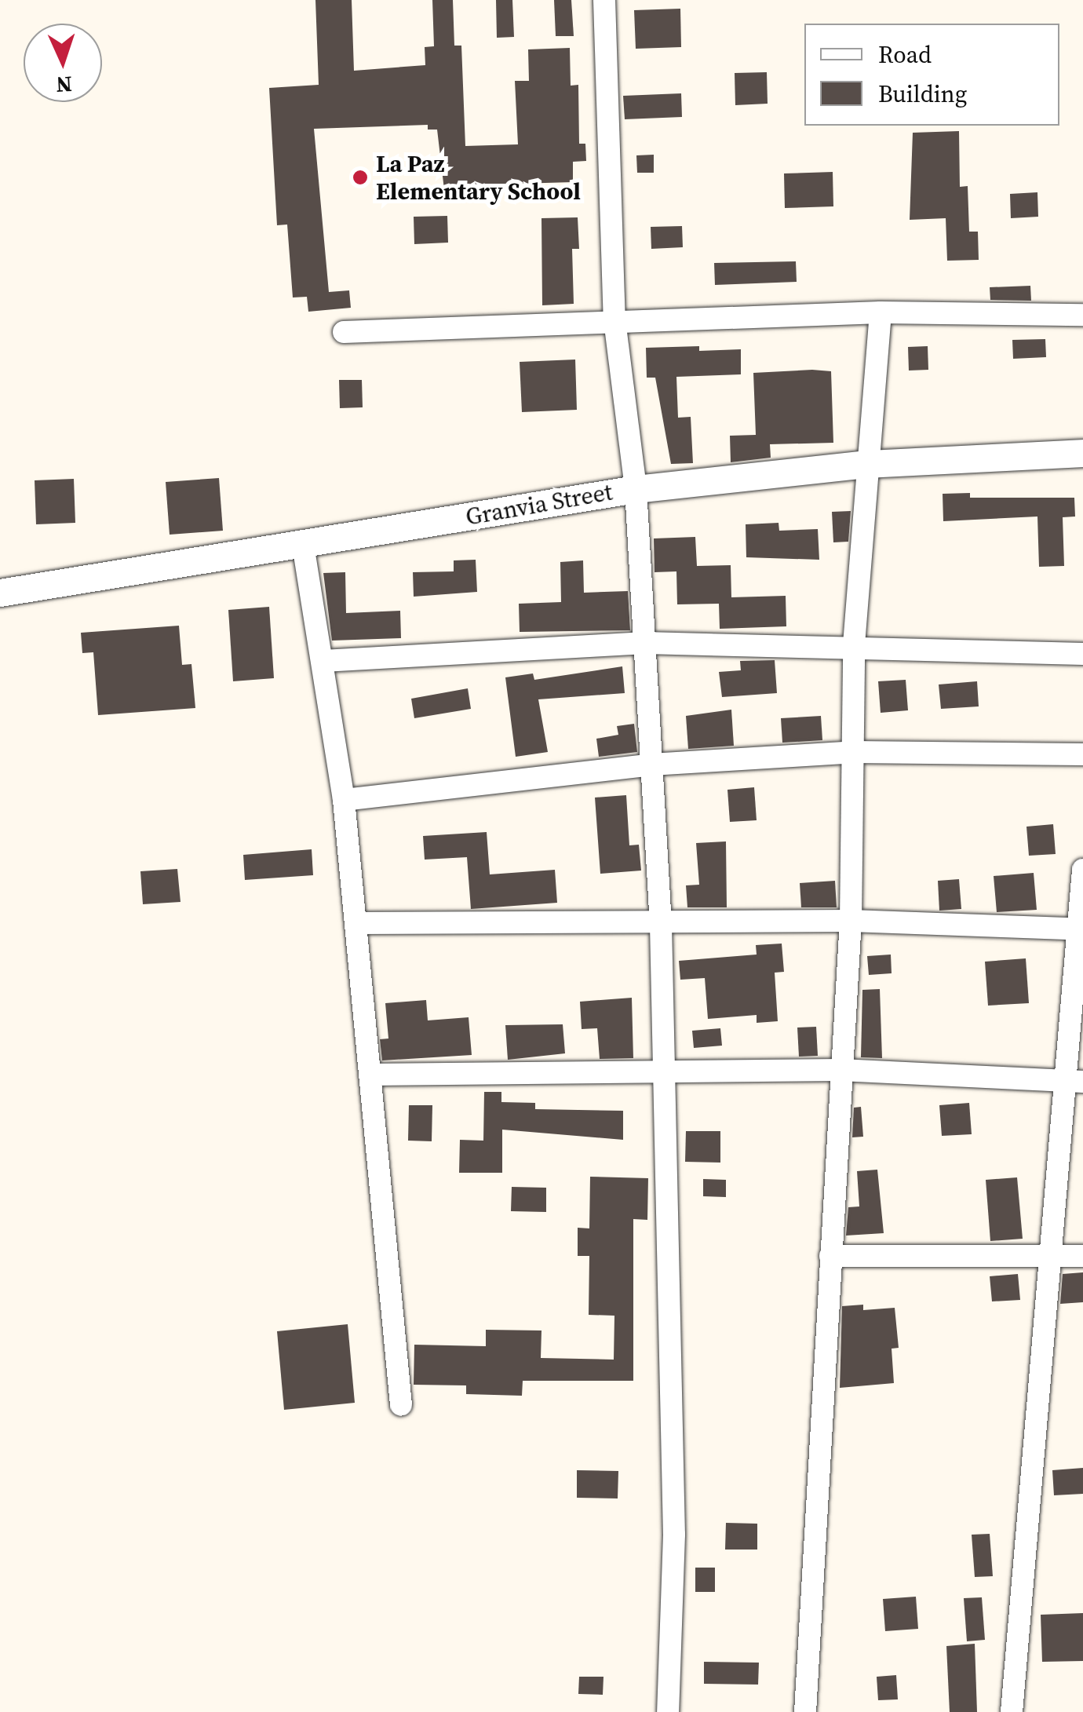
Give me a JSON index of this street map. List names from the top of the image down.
{
  "streets": {
    "street": ["Granvia Street"]
  },
  "places": ["La Paz Elementary School"],
  "legend": ["Road", "Building"],
  "north": "bottom"
}
